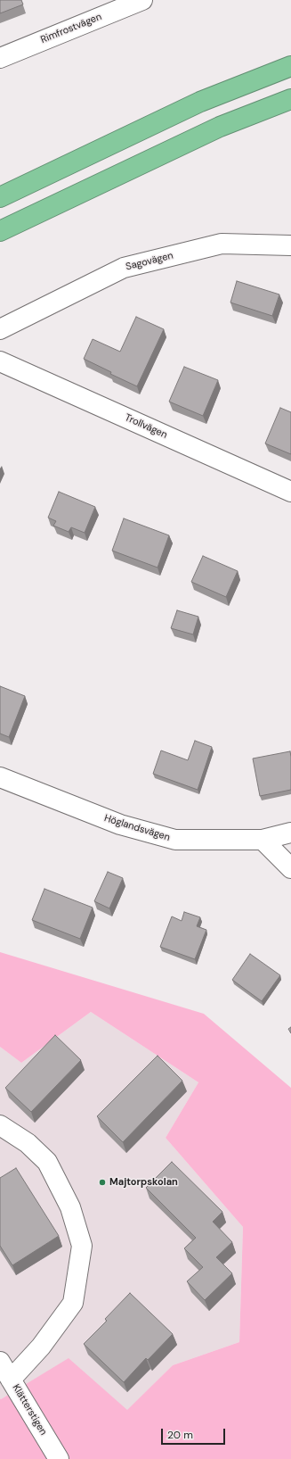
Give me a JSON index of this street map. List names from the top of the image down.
{
  "streets": {
    "street": [
      "Rimfrostvägen",
      "Sagovägen",
      "Trollvägen",
      "Höglandsvägen",
      "Klätterstigen"
    ]
  },
  "places": ["Majtorpskolan"],
  "scale_bar": "20 m"
}
